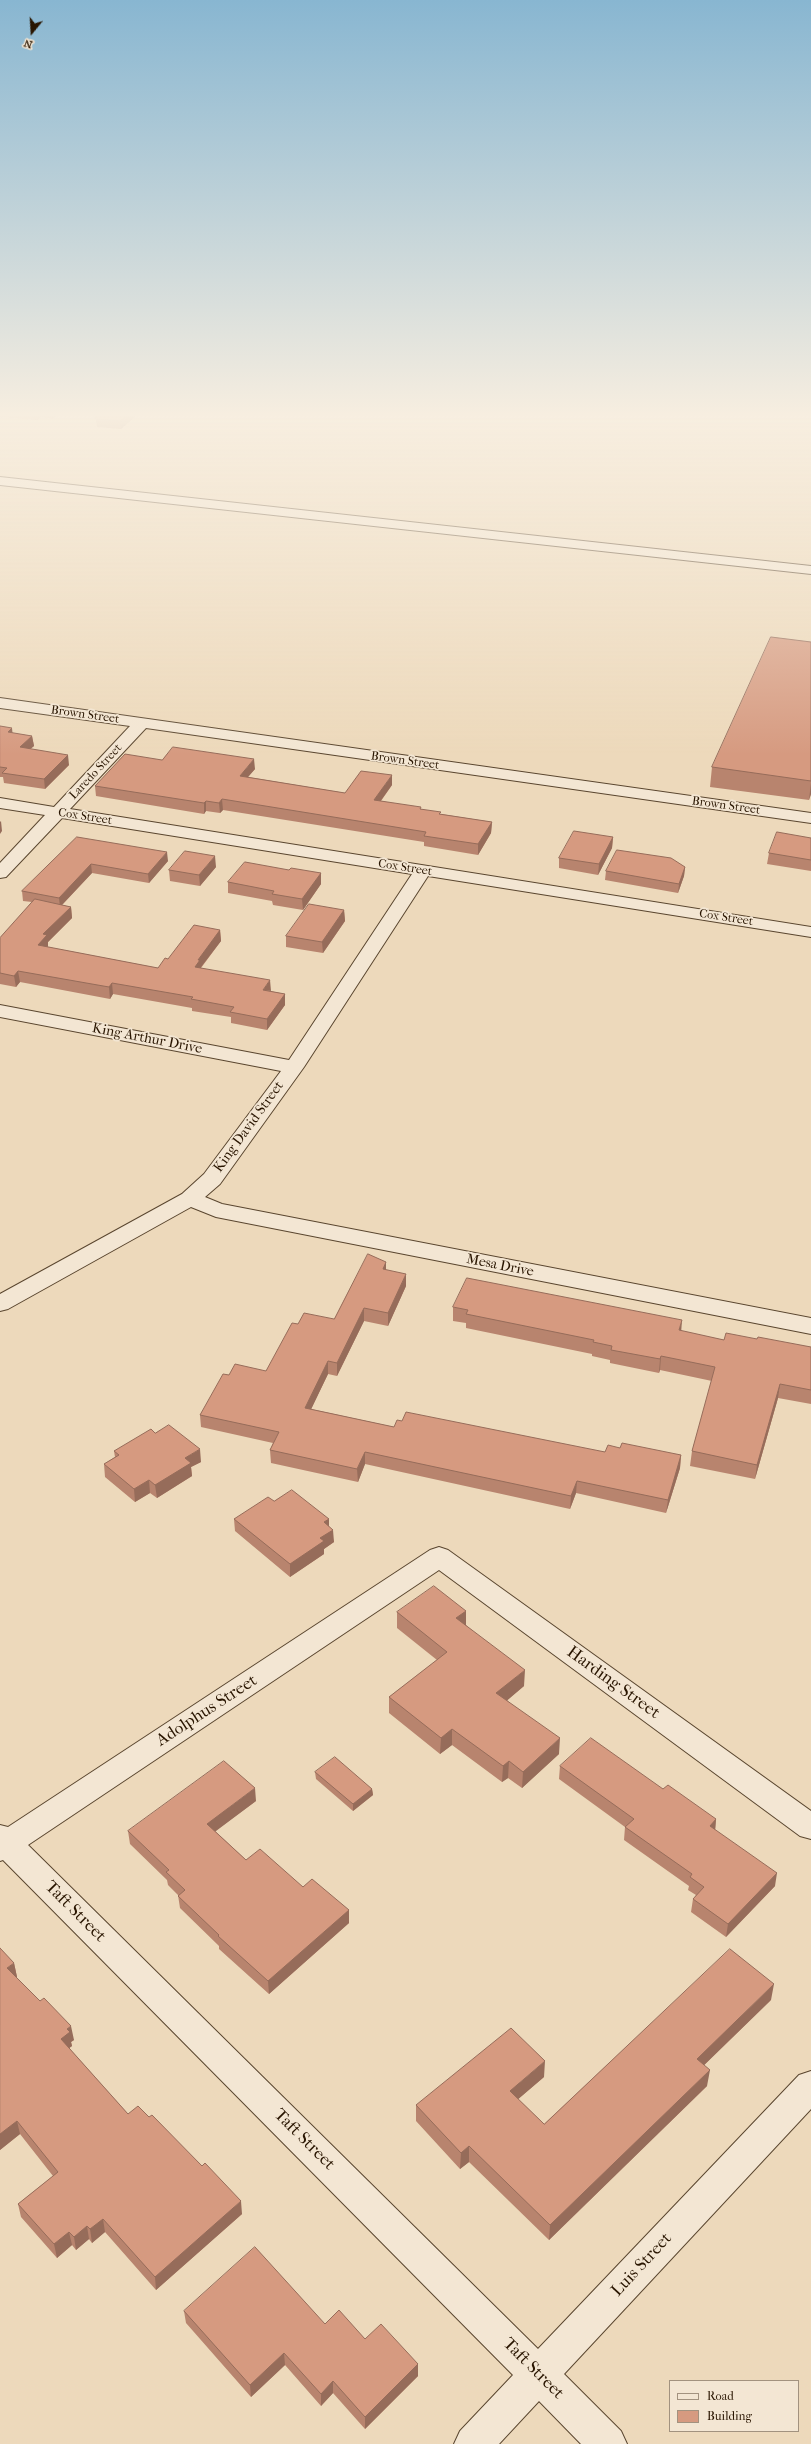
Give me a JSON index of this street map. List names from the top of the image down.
{
  "streets": {
    "street": [
      "Brown Street",
      "Laredo Street",
      "Cox Street",
      "King Arthur Drive",
      "King David Street",
      "Mesa Drive",
      "Harding Street",
      "Adolphus Street",
      "Taft Street",
      "Luis Street"
    ]
  },
  "crossings": [
    ["Brown Street", "Laredo Street"],
    ["Laredo Street", "Cox Street"],
    ["Cox Street", "King David Street"],
    ["King Arthur Drive", "King David Street"],
    ["King David Street", "Mesa Drive"],
    ["Harding Street", "Adolphus Street"],
    ["Adolphus Street", "Taft Street"],
    ["Taft Street", "Luis Street"]
  ],
  "legend": ["Road", "Building"],
  "north": "bottom"
}
